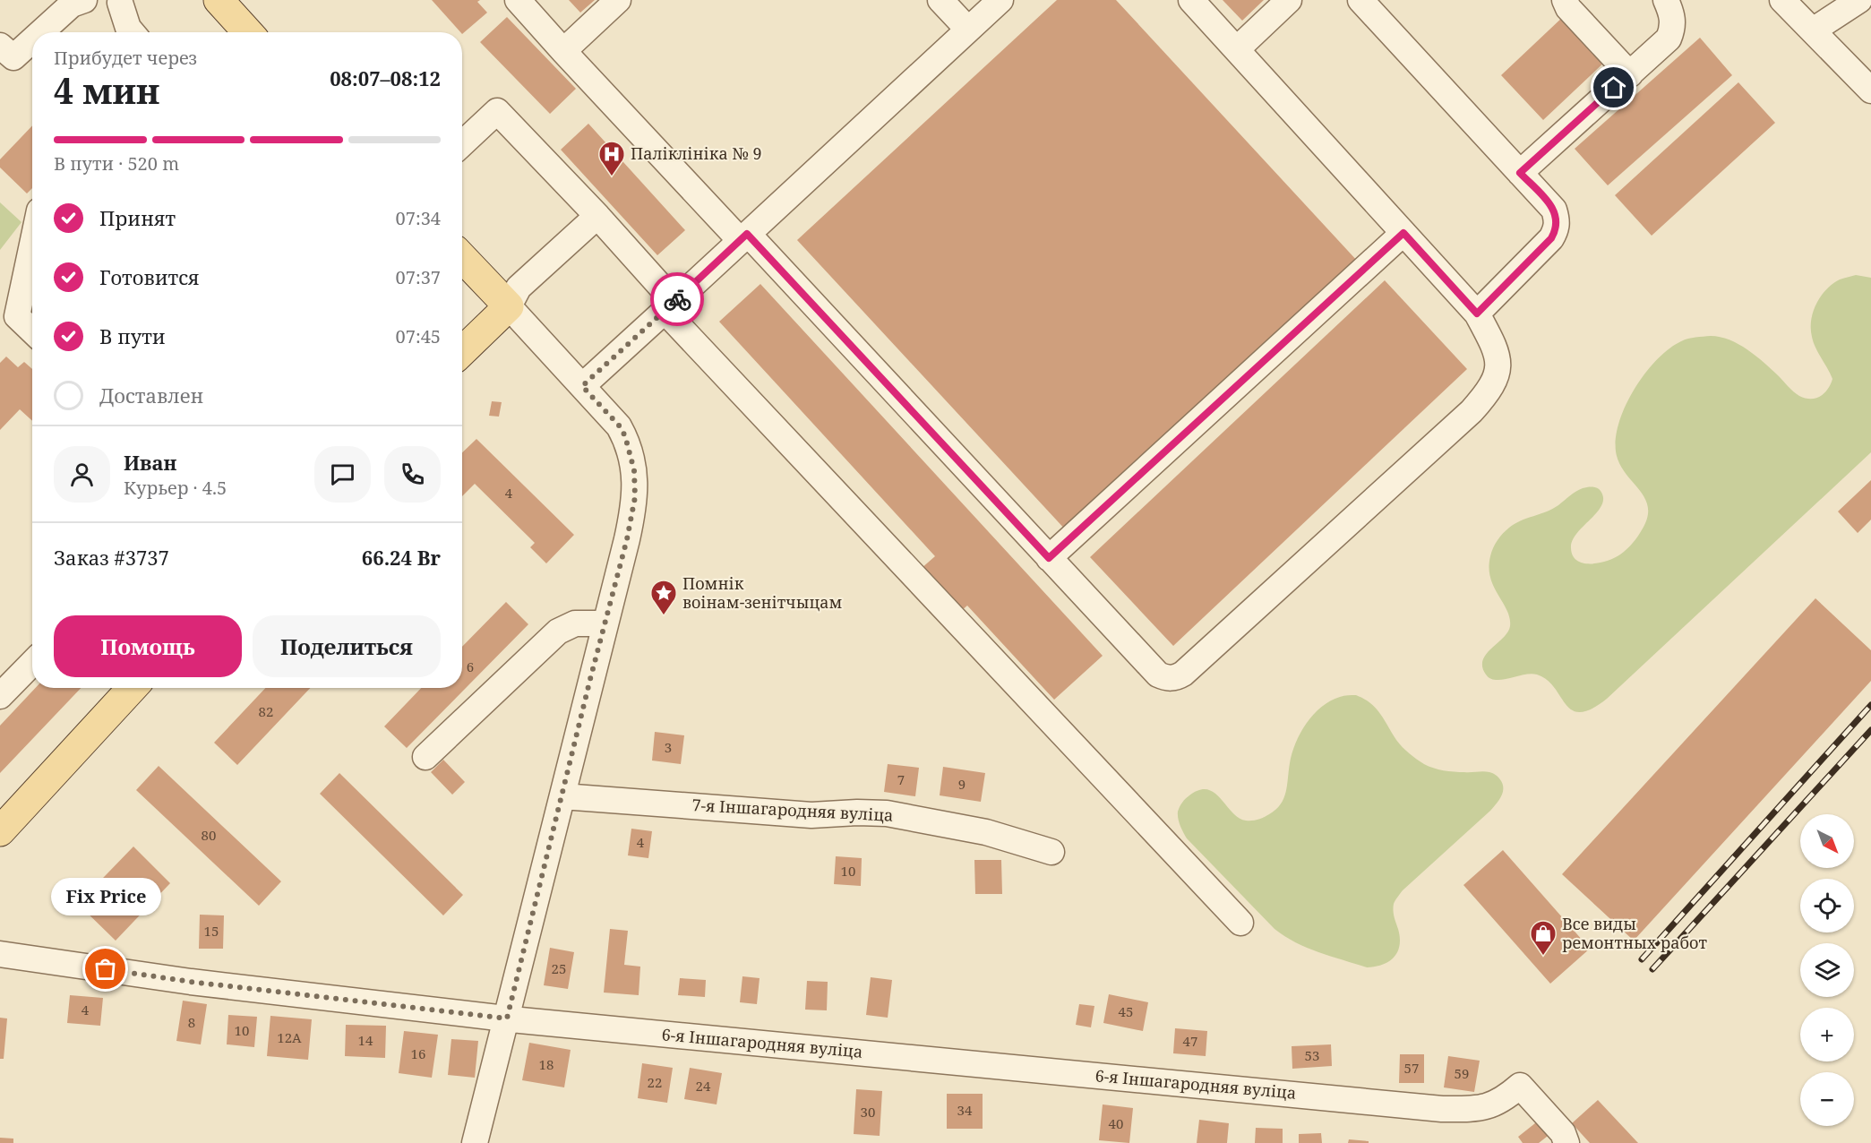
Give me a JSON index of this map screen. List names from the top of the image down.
{
  "streets": {
    "street": ["7-я Іншагародняя вуліца", "6-я Іншагародняя вуліца"]
  },
  "places": {
    "hospital": ["Паліклініка № 9"],
    "place": ["Помнік воінам-зенітчыцам"],
    "shop": ["Все виды ремонтных работ"],
    "other": ["Fix Price"]
  },
  "house_numbers": [
    "4",
    "6",
    "82",
    "3",
    "7",
    "9",
    "80",
    "4",
    "10",
    "15",
    "25",
    "4",
    "45",
    "8",
    "10",
    "12А",
    "14",
    "47",
    "16",
    "53",
    "18",
    "57",
    "59",
    "22",
    "24",
    "34",
    "30",
    "40"
  ],
  "north": "bottom right",
  "page": {
    "heading": ["4 мин", "Прибудет через", "08:07–08:12"],
    "panel": [
      "Иван",
      "Курьер · 4.5",
      "Заказ #3737",
      "66.24 Br"
    ],
    "bar": "В пути · 520 m",
    "list": [
      ["Принят", "07:34"],
      ["Готовится", "07:37"],
      ["В пути", "07:45"],
      "Доставлен"
    ],
    "buttons": ["Помощь", "Поделиться"],
    "map_buttons": ["+", "−"],
    "bubble": "Fix Price"
  }
}
